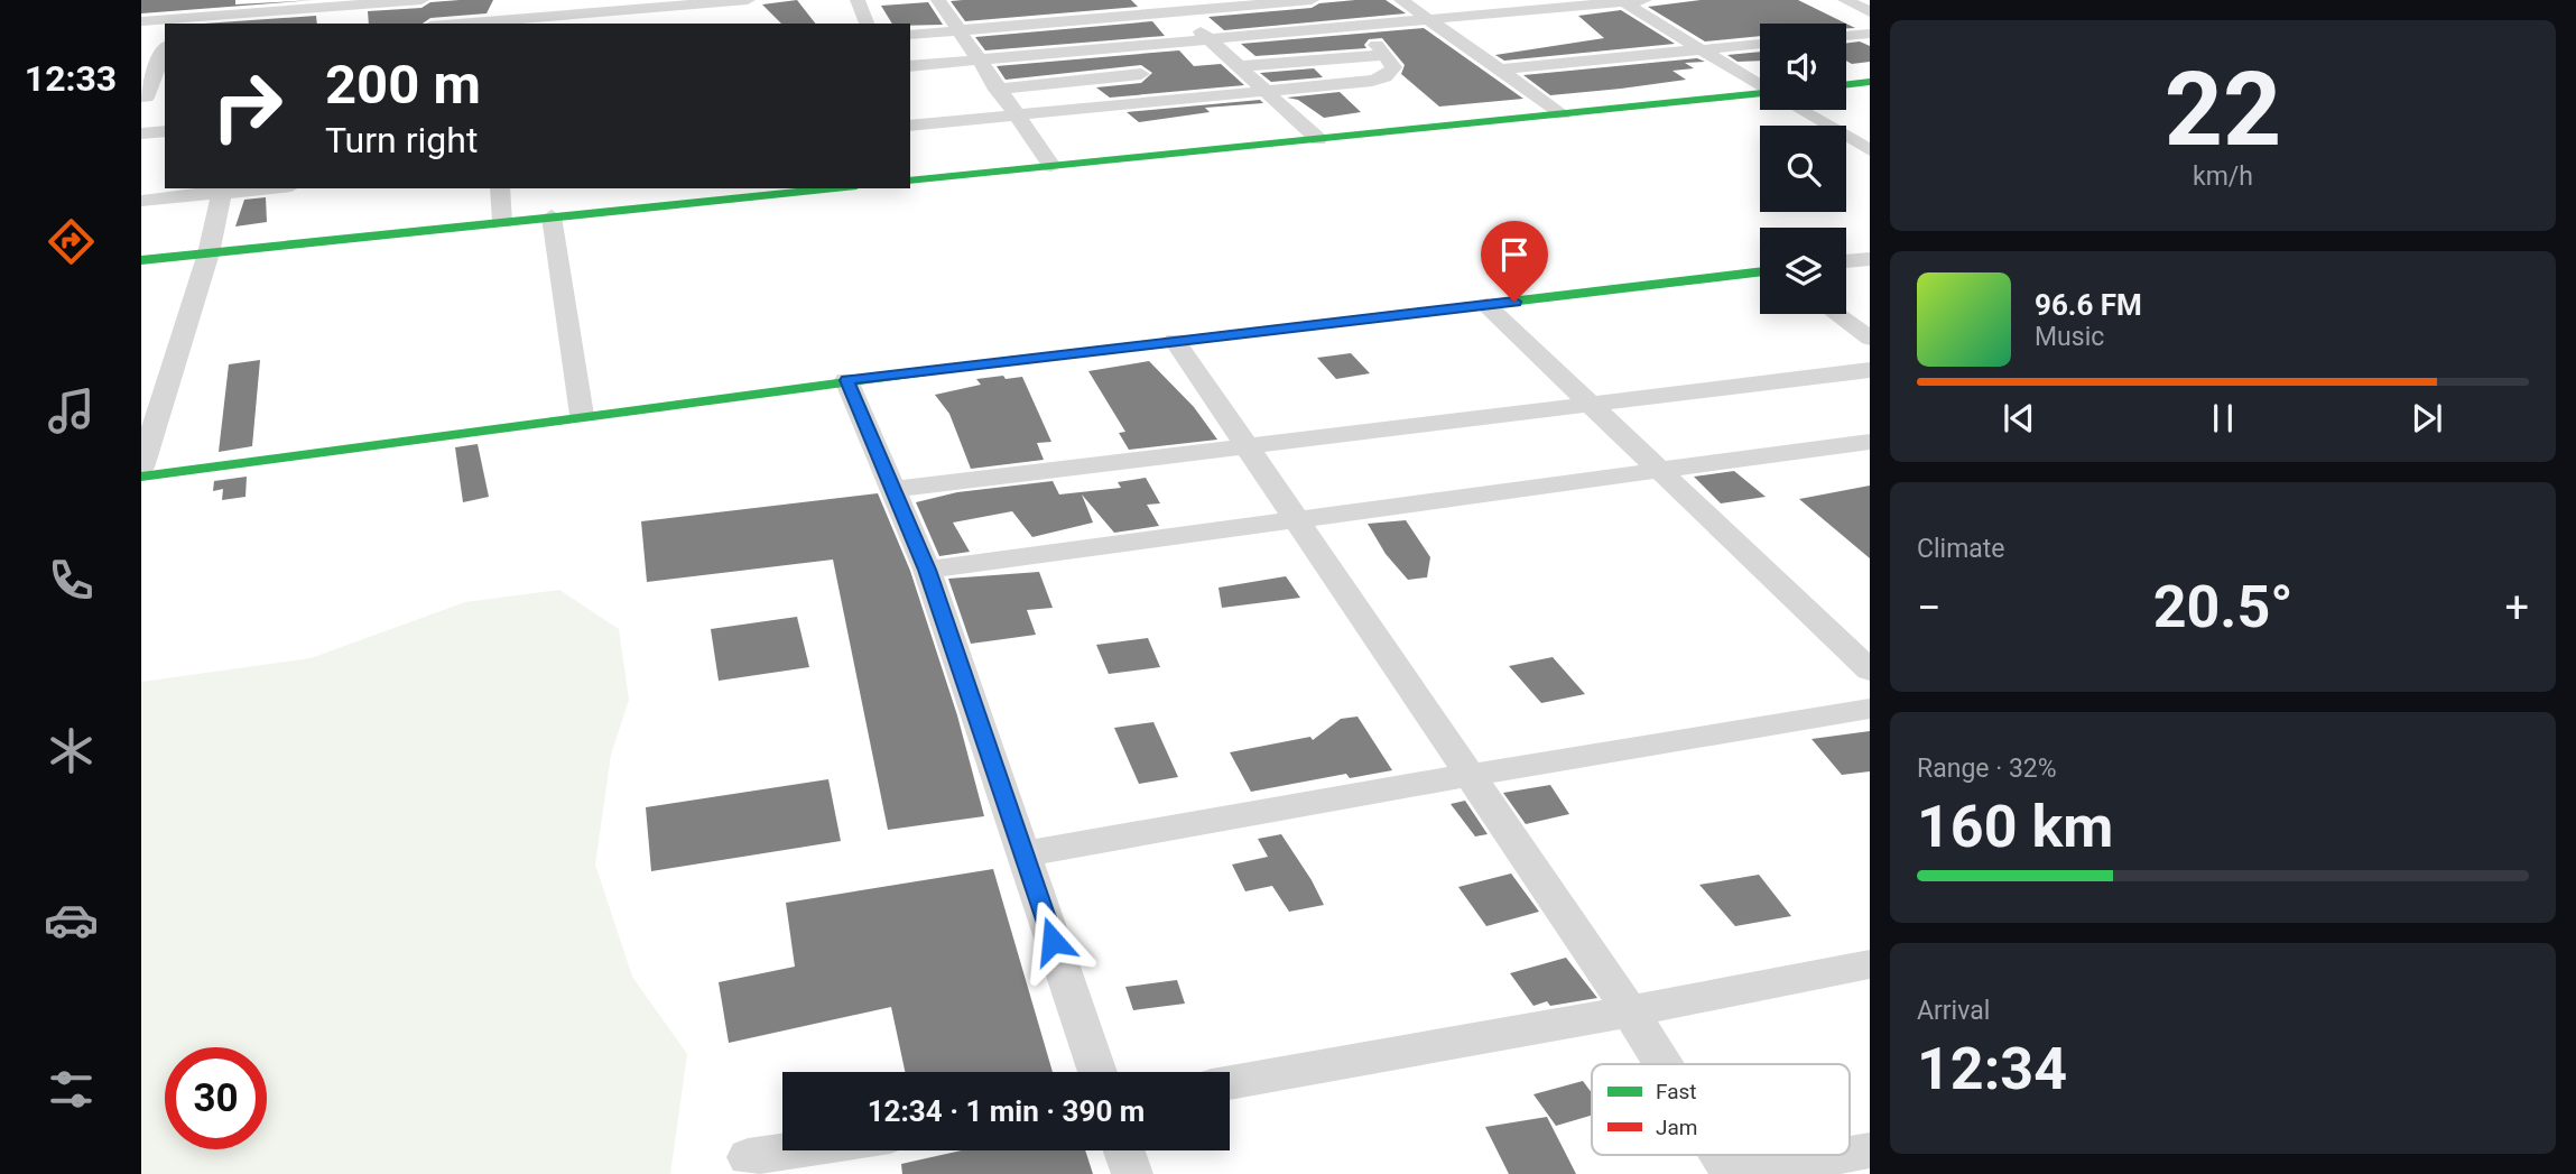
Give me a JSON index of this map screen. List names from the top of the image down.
{
  "legend": ["Fast", "Jam"],
  "page": {
    "tabs": "12:33",
    "tile": [
      ["22", "km/h"],
      "Climate",
      ["Range · 32%", "160 km"],
      ["Arrival", "12:34"]
    ],
    "turn": ["200 m", "Turn right"],
    "song": ["96.6 FM", "Music"],
    "heat": ["−", "20.5°", "+"],
    "limit": "30",
    "trip": "12:34 · 1 min · 390 m"
  }
}
